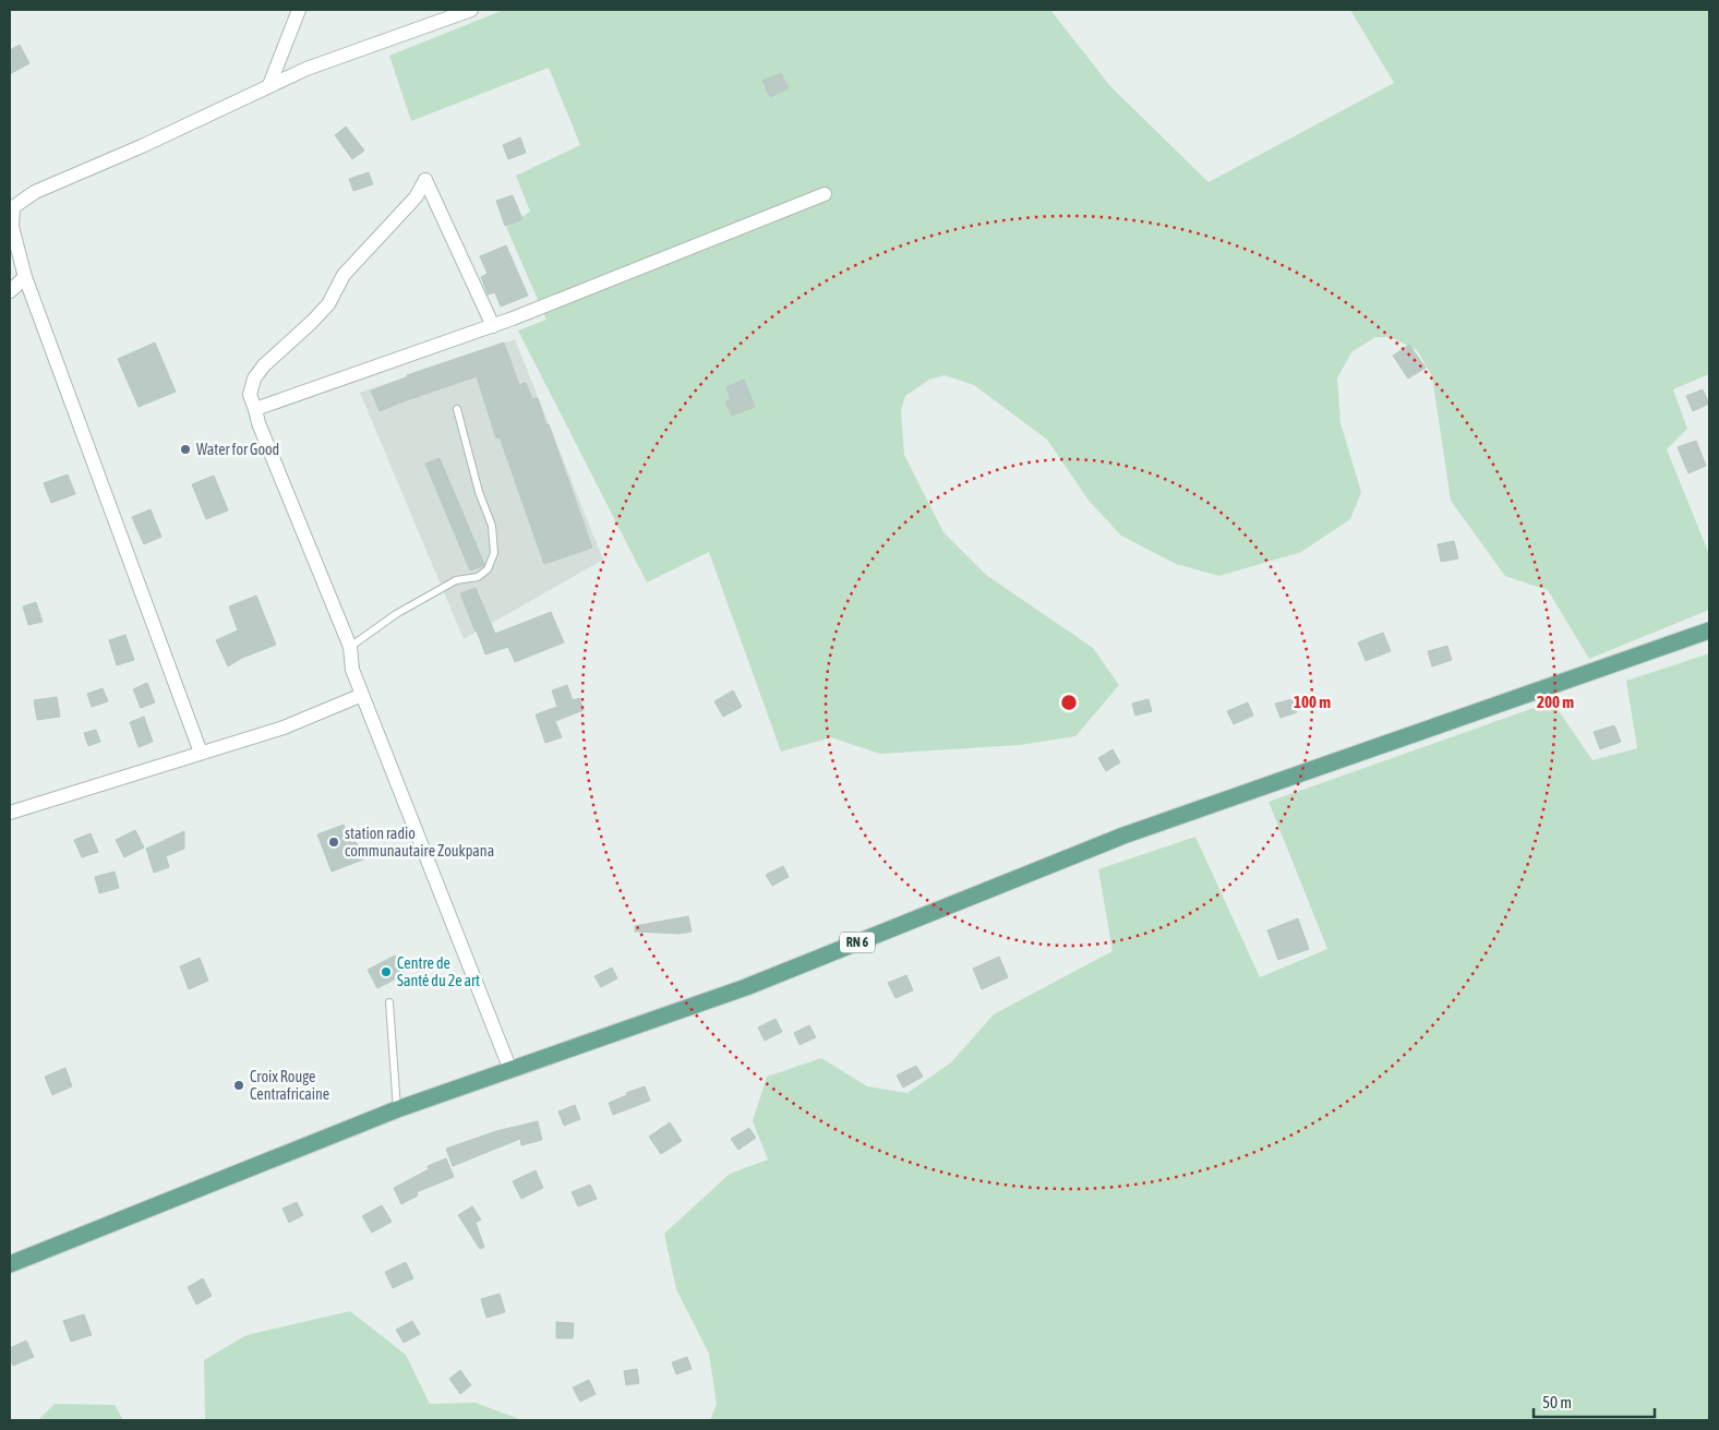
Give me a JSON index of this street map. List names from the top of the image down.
{
  "streets": {
    "main road": ["RN 6"]
  },
  "places": [
    "Water for Good",
    "station radio communautaire Zoukpana",
    "Centre de Santé du 2e art",
    "Croix Rouge Centrafricaine"
  ],
  "scale_bar": "50 m",
  "rings": ["100 m", "200 m"]
}
